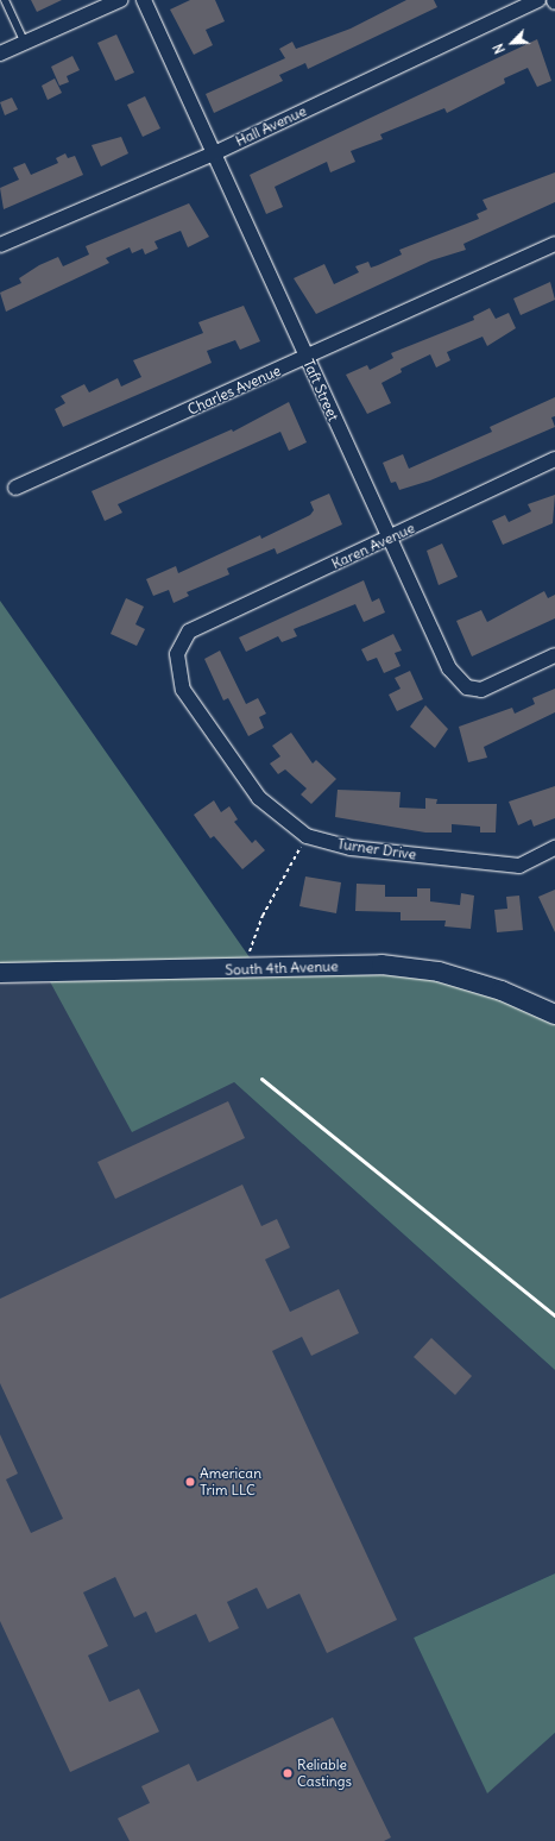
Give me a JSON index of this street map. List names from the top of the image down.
{
  "streets": {
    "street": [
      "Hall Avenue",
      "Charles Avenue",
      "Taft Street",
      "Karen Avenue",
      "Turner Drive",
      "South 4th Avenue"
    ]
  },
  "crossings": [
    ["Hall Avenue", "Taft Street"],
    ["Charles Avenue", "Taft Street"],
    ["Taft Street", "Karen Avenue"],
    ["Karen Avenue", "Turner Drive"]
  ],
  "places": ["American Trim LLC", "Reliable Castings"],
  "north": "bottom left"
}
